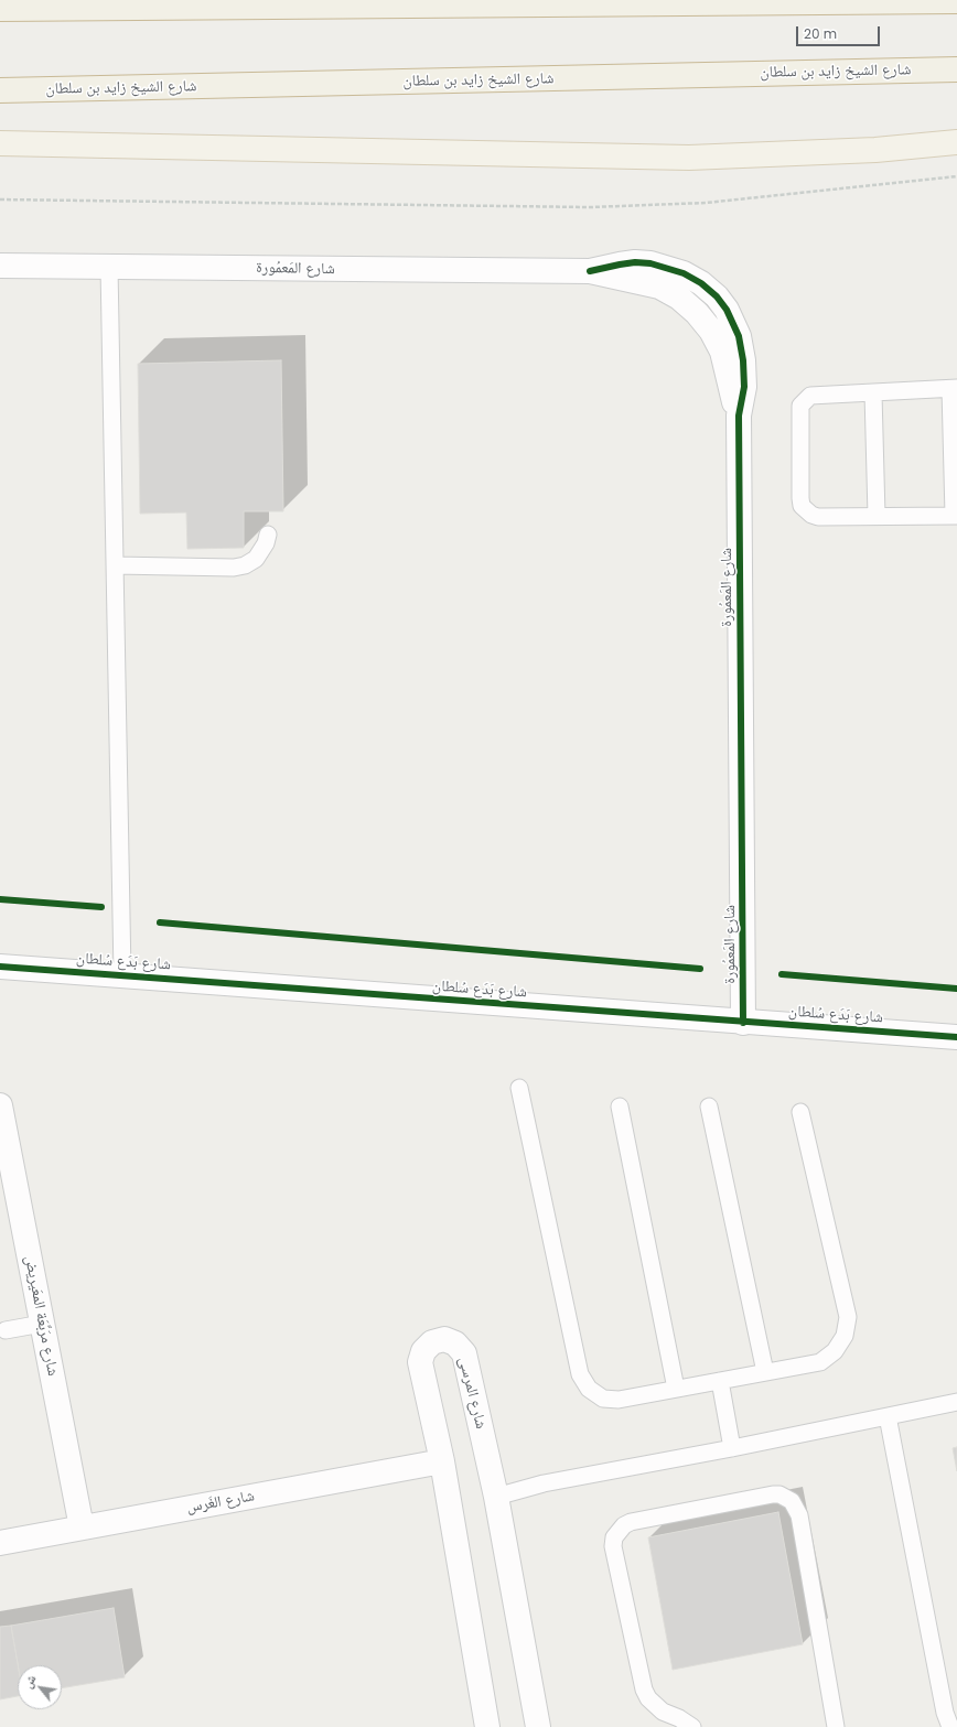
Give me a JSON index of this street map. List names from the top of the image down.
{
  "streets": {
    "highway": ["شارع الشيخ زايد بن سلطان"],
    "street": [
      "شارع المَعمُورة",
      "شارع بَدَع سُلطان",
      "شارع مرَبَّعَة المعَيريض",
      "شارع المرسى",
      "شارع الغَرس"
    ]
  },
  "crossings": [
    ["شارع المَعمُورة", "شارع بَدَع سُلطان"],
    ["شارع مرَبَّعَة المعَيريض", "شارع الغَرس"],
    ["شارع المرسى", "شارع الغَرس"]
  ],
  "scale_bar": "20 m",
  "north": "top left"
}
